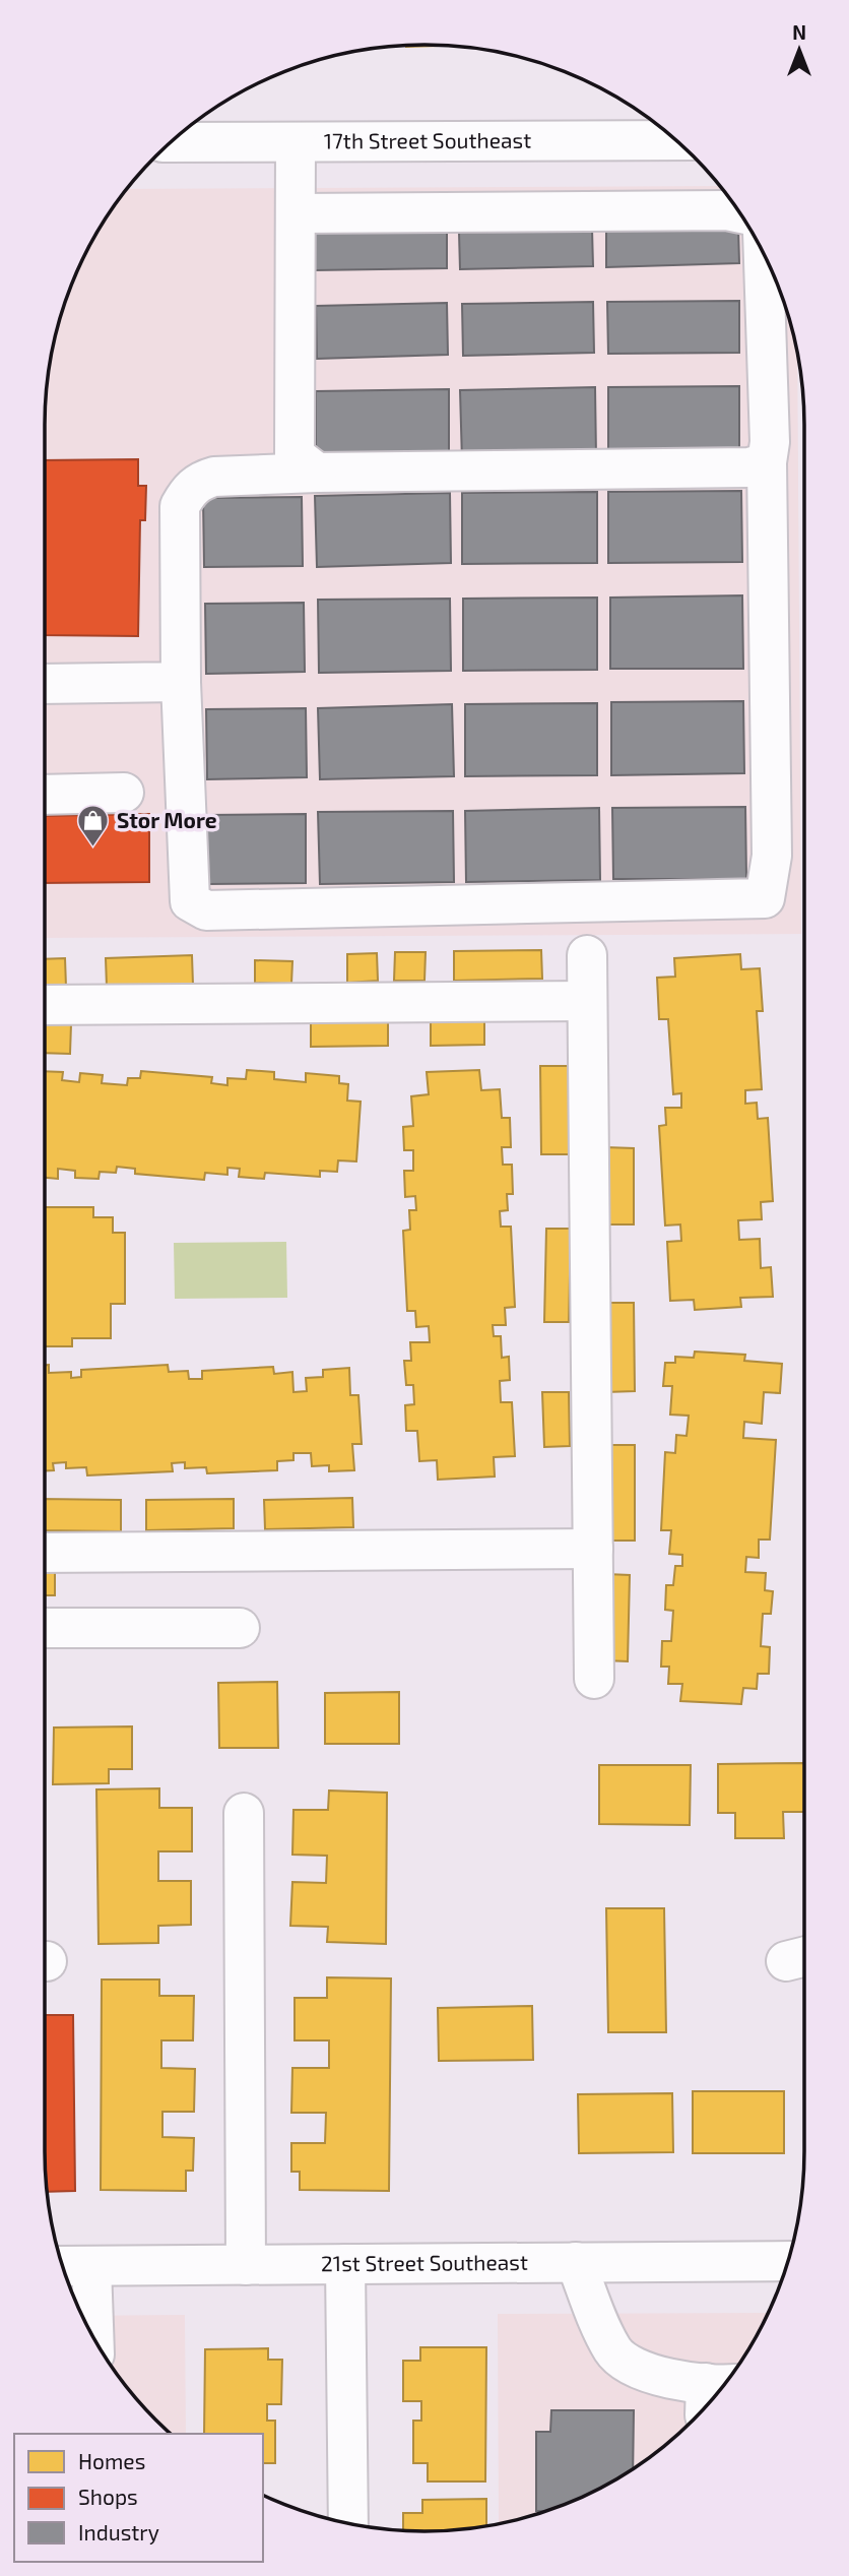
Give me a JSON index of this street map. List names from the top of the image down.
{
  "streets": {
    "street": ["17th Street Southeast", "21st Street Southeast"]
  },
  "places": {
    "shop": ["Stor More"]
  },
  "legend": ["Homes", "Shops", "Industry"],
  "north": "top"
}
